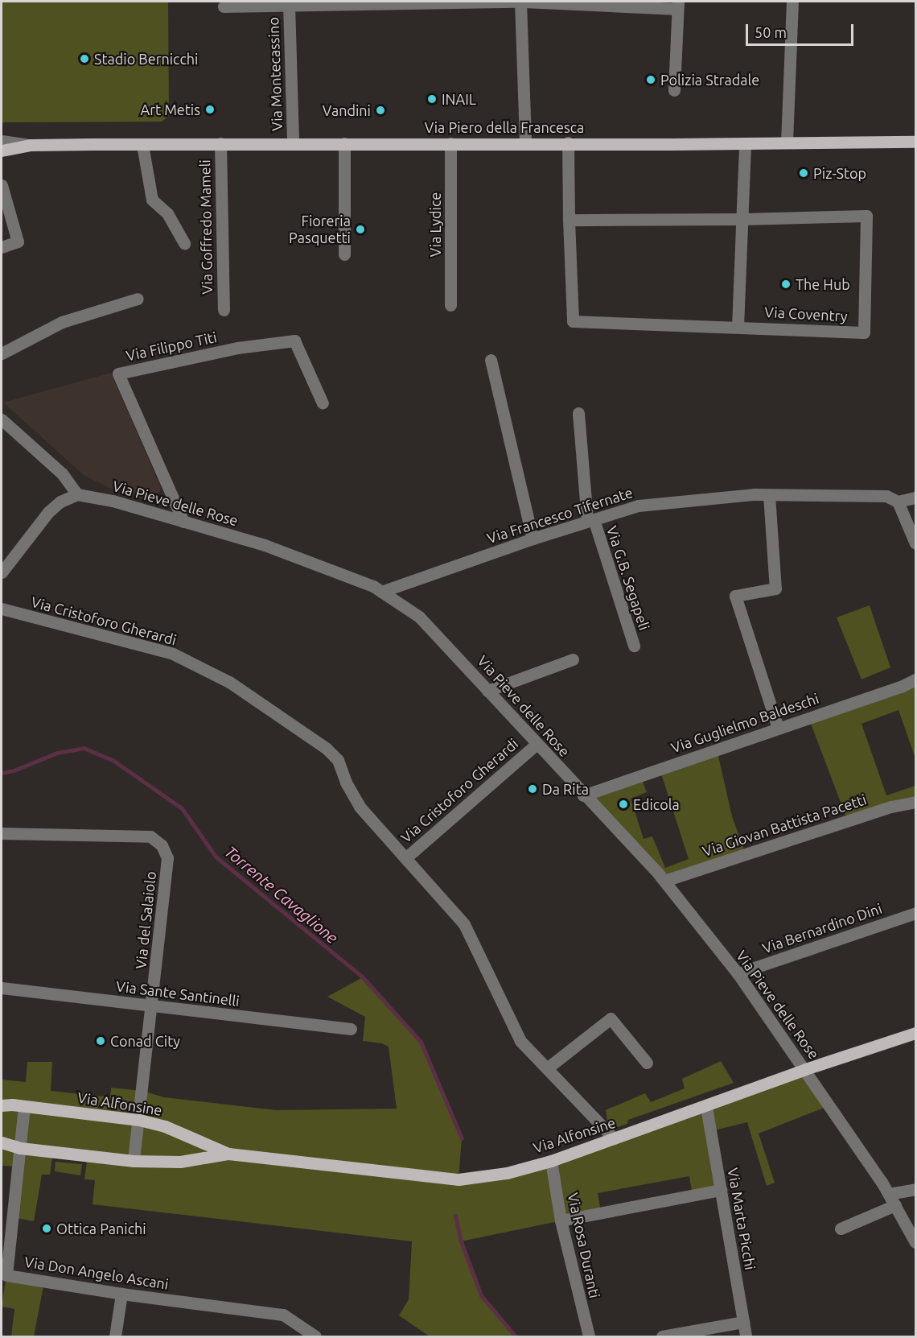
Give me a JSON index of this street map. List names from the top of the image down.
{
  "streets": {
    "main road": ["Via Piero della Francesca", "Via Alfonsine"],
    "street": [
      "Via Montecassino",
      "Via Lydice",
      "Via Goffredo Mameli",
      "Via Coventry",
      "Via Filippo Titi",
      "Via Pieve delle Rose",
      "Via Francesco Tifernate",
      "Via G.B. Segapeli",
      "Via Cristoforo Gherardi",
      "Via Guglielmo Baldeschi",
      "Via Giovan Battista Pacetti",
      "Via del Salaiolo",
      "Via Bernardino Dini",
      "Via Sante Santinelli",
      "Via Marta Picchi",
      "Via Rosa Duranti",
      "Via Don Angelo Ascani"
    ]
  },
  "crossings": [
    ["Via Montecassino", "Via Piero della Francesca"],
    ["Via Piero della Francesca", "Via Lydice"],
    ["Via Piero della Francesca", "Via Goffredo Mameli"],
    ["Via Piero della Francesca", "Via Coventry"],
    ["Via Filippo Titi", "Via Pieve delle Rose"],
    ["Via Pieve delle Rose", "Via Francesco Tifernate"],
    ["Via Pieve delle Rose", "Via Cristoforo Gherardi"],
    ["Via Pieve delle Rose", "Via Guglielmo Baldeschi"],
    ["Via Pieve delle Rose", "Via Giovan Battista Pacetti"],
    ["Via Pieve delle Rose", "Via Bernardino Dini"],
    ["Via Pieve delle Rose", "Via Alfonsine"],
    ["Via Francesco Tifernate", "Via G.B. Segapeli"],
    ["Via del Salaiolo", "Via Sante Santinelli"],
    ["Via del Salaiolo", "Via Alfonsine"],
    ["Via Alfonsine", "Via Marta Picchi"],
    ["Via Alfonsine", "Via Rosa Duranti"],
    ["Via Alfonsine", "Via Don Angelo Ascani"]
  ],
  "water": ["Torrente Cavaglione"],
  "places": [
    "Stadio Bernicchi",
    "Polizia Stradale",
    "INAIL",
    "Art Metis",
    "Vandini",
    "Piz-Stop",
    "Fioreria Pasquetti",
    "The Hub",
    "Da Rita",
    "Edicola",
    "Conad City",
    "Ottica Panichi"
  ],
  "scale_bar": "50 m"
}
